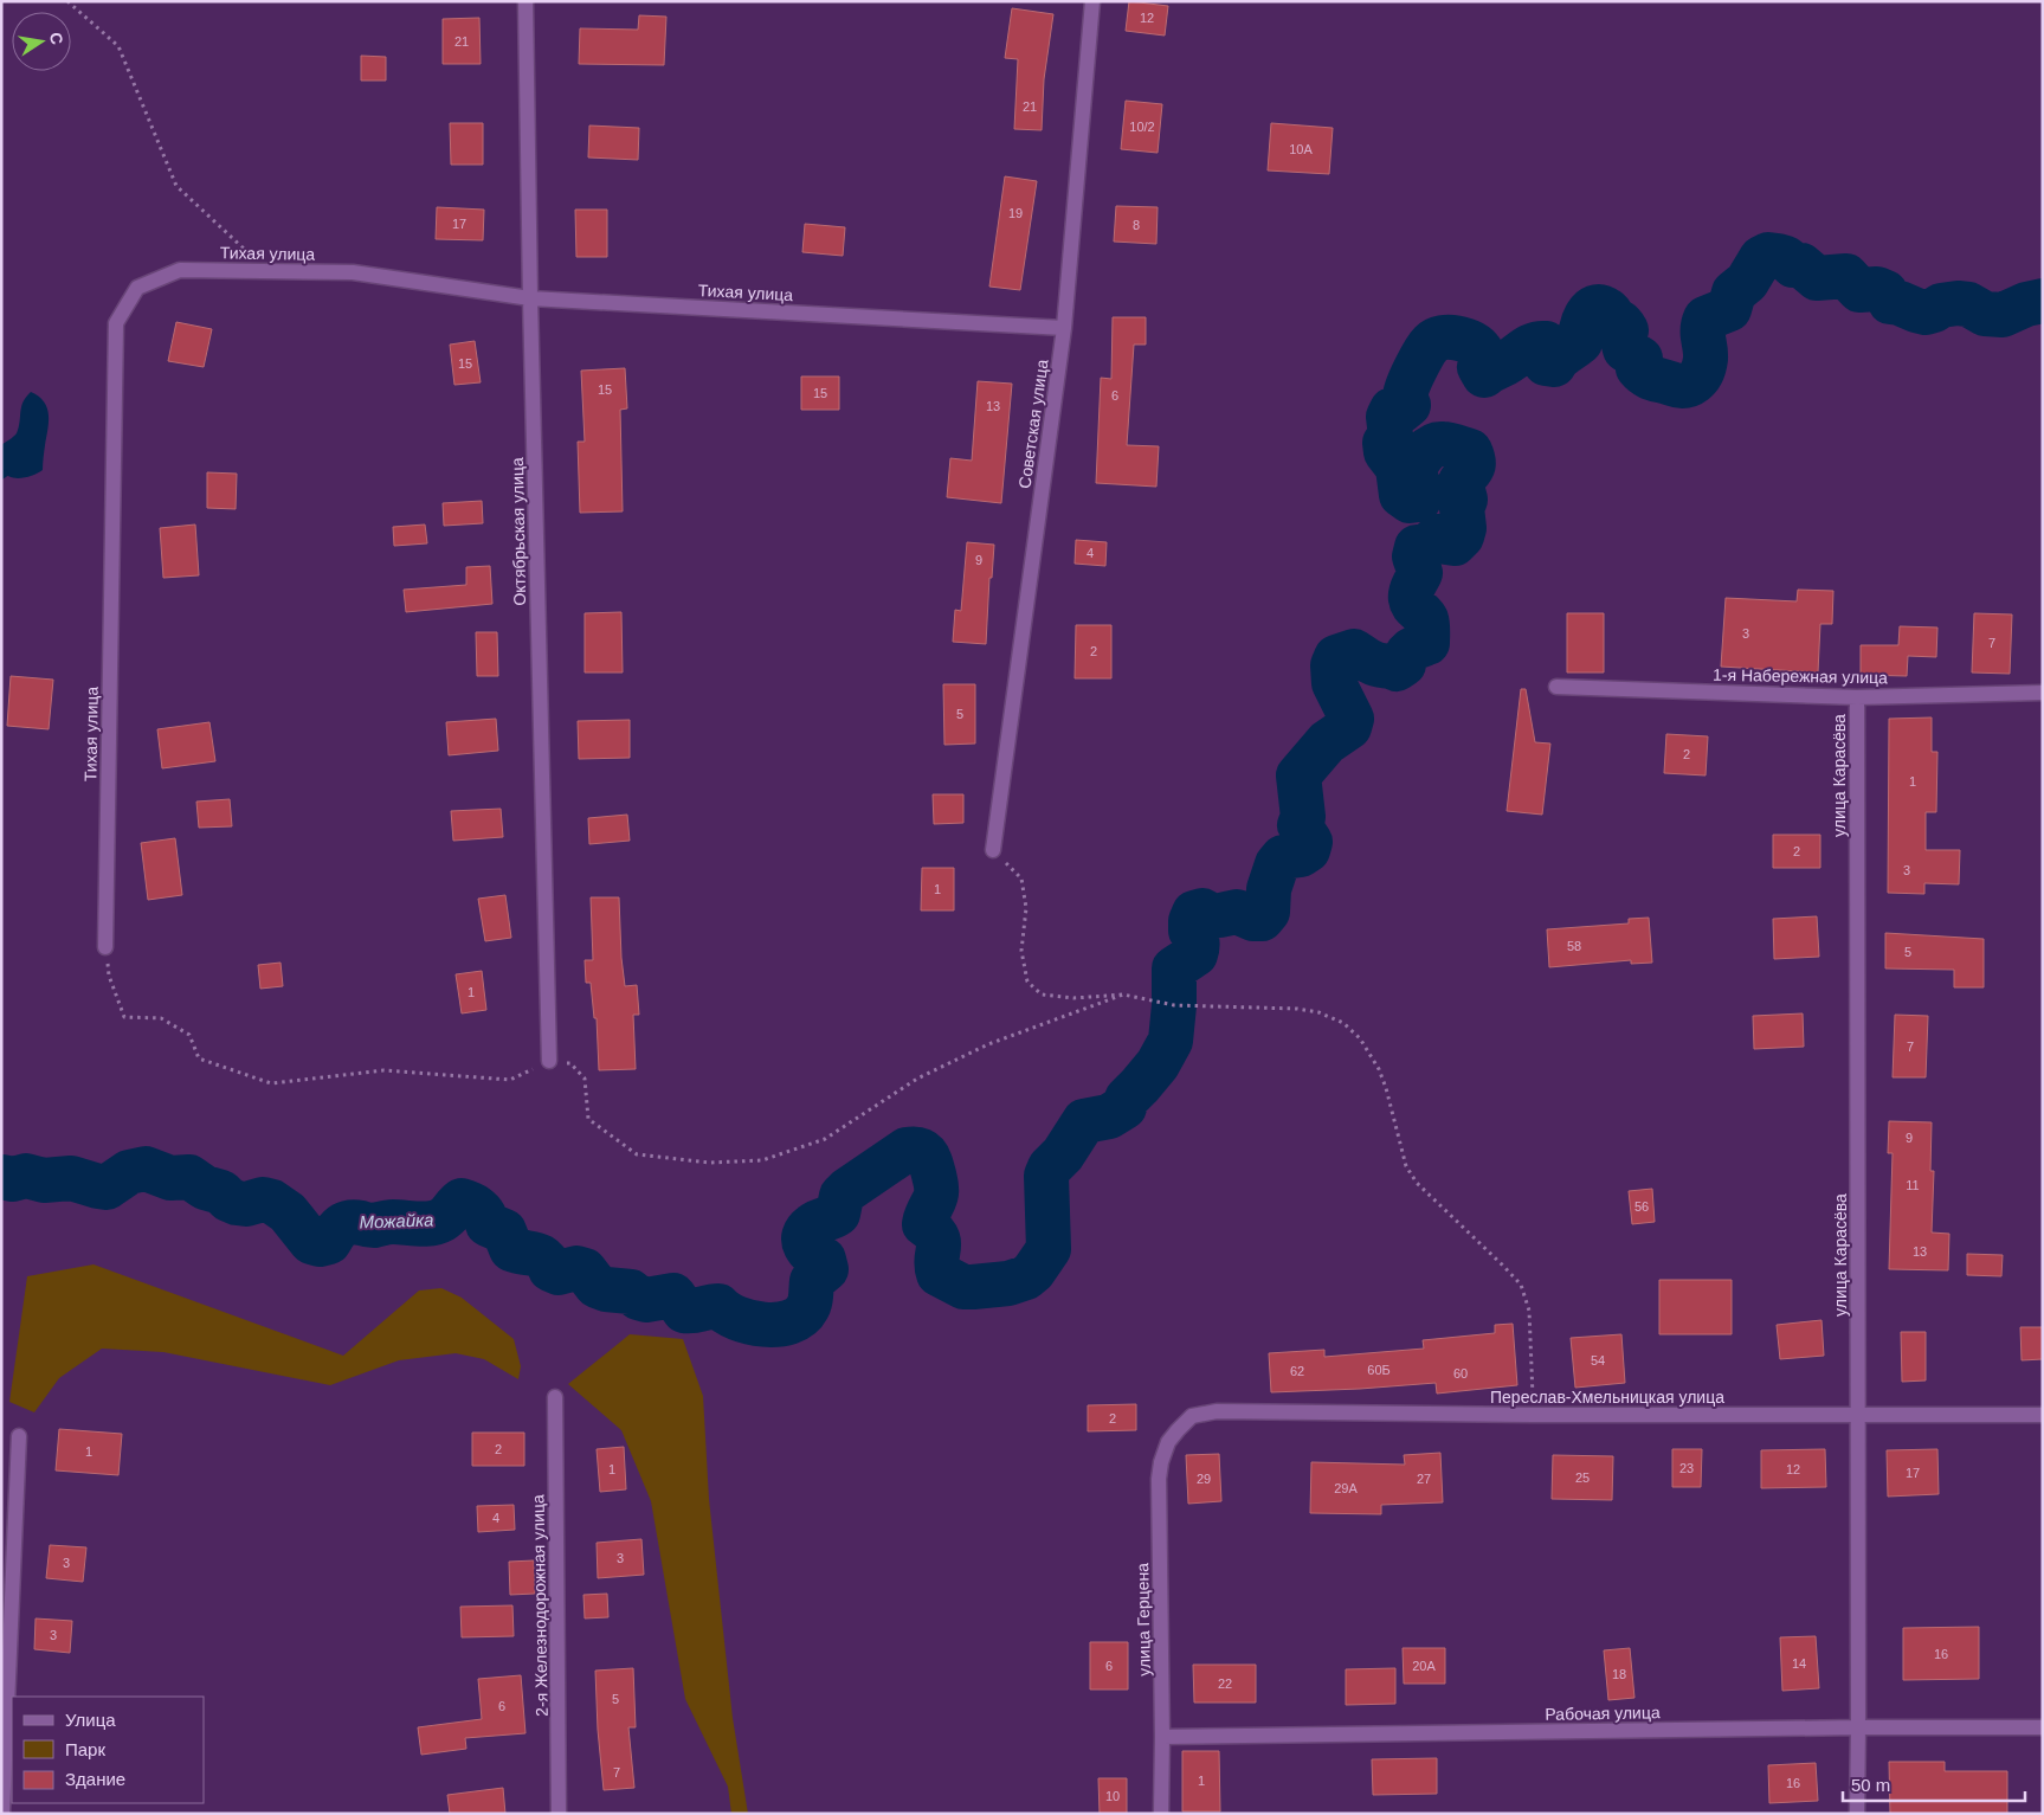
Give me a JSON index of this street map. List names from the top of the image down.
{
  "streets": {
    "street": [
      "Тихая улица",
      "Советская улица",
      "Октябрьская улица",
      "1-я Набережная улица",
      "улица Карасёва",
      "Переслав-Хмельницкая улица",
      "2-я Железнодорожная улица",
      "улица Герцена",
      "Рабочая улица"
    ]
  },
  "crossings": [
    ["Тихая улица", "Советская улица"],
    ["Тихая улица", "Октябрьская улица"],
    ["1-я Набережная улица", "улица Карасёва"],
    ["улица Карасёва", "Переслав-Хмельницкая улица"],
    ["улица Карасёва", "Рабочая улица"],
    ["Переслав-Хмельницкая улица", "улица Герцена"],
    ["улица Герцена", "Рабочая улица"]
  ],
  "water": ["Можайка"],
  "house_numbers": [
    "12",
    "21",
    "21",
    "10/2",
    "10А",
    "19",
    "17",
    "8",
    "15",
    "15",
    "15",
    "6",
    "13",
    "4",
    "9",
    "3",
    "7",
    "2",
    "5",
    "2",
    "1",
    "2",
    "3",
    "1",
    "58",
    "5",
    "1",
    "7",
    "9",
    "11",
    "56",
    "13",
    "54",
    "60Б",
    "62",
    "60",
    "2",
    "2",
    "1",
    "23",
    "1",
    "12",
    "17",
    "25",
    "29",
    "27",
    "29А",
    "4",
    "3",
    "3",
    "3",
    "16",
    "14",
    "6",
    "20А",
    "18",
    "22",
    "5",
    "6",
    "7",
    "1",
    "16",
    "10"
  ],
  "legend": ["Улица", "Парк", "Здание"],
  "scale_bar": "50 m",
  "north": "right"
}
